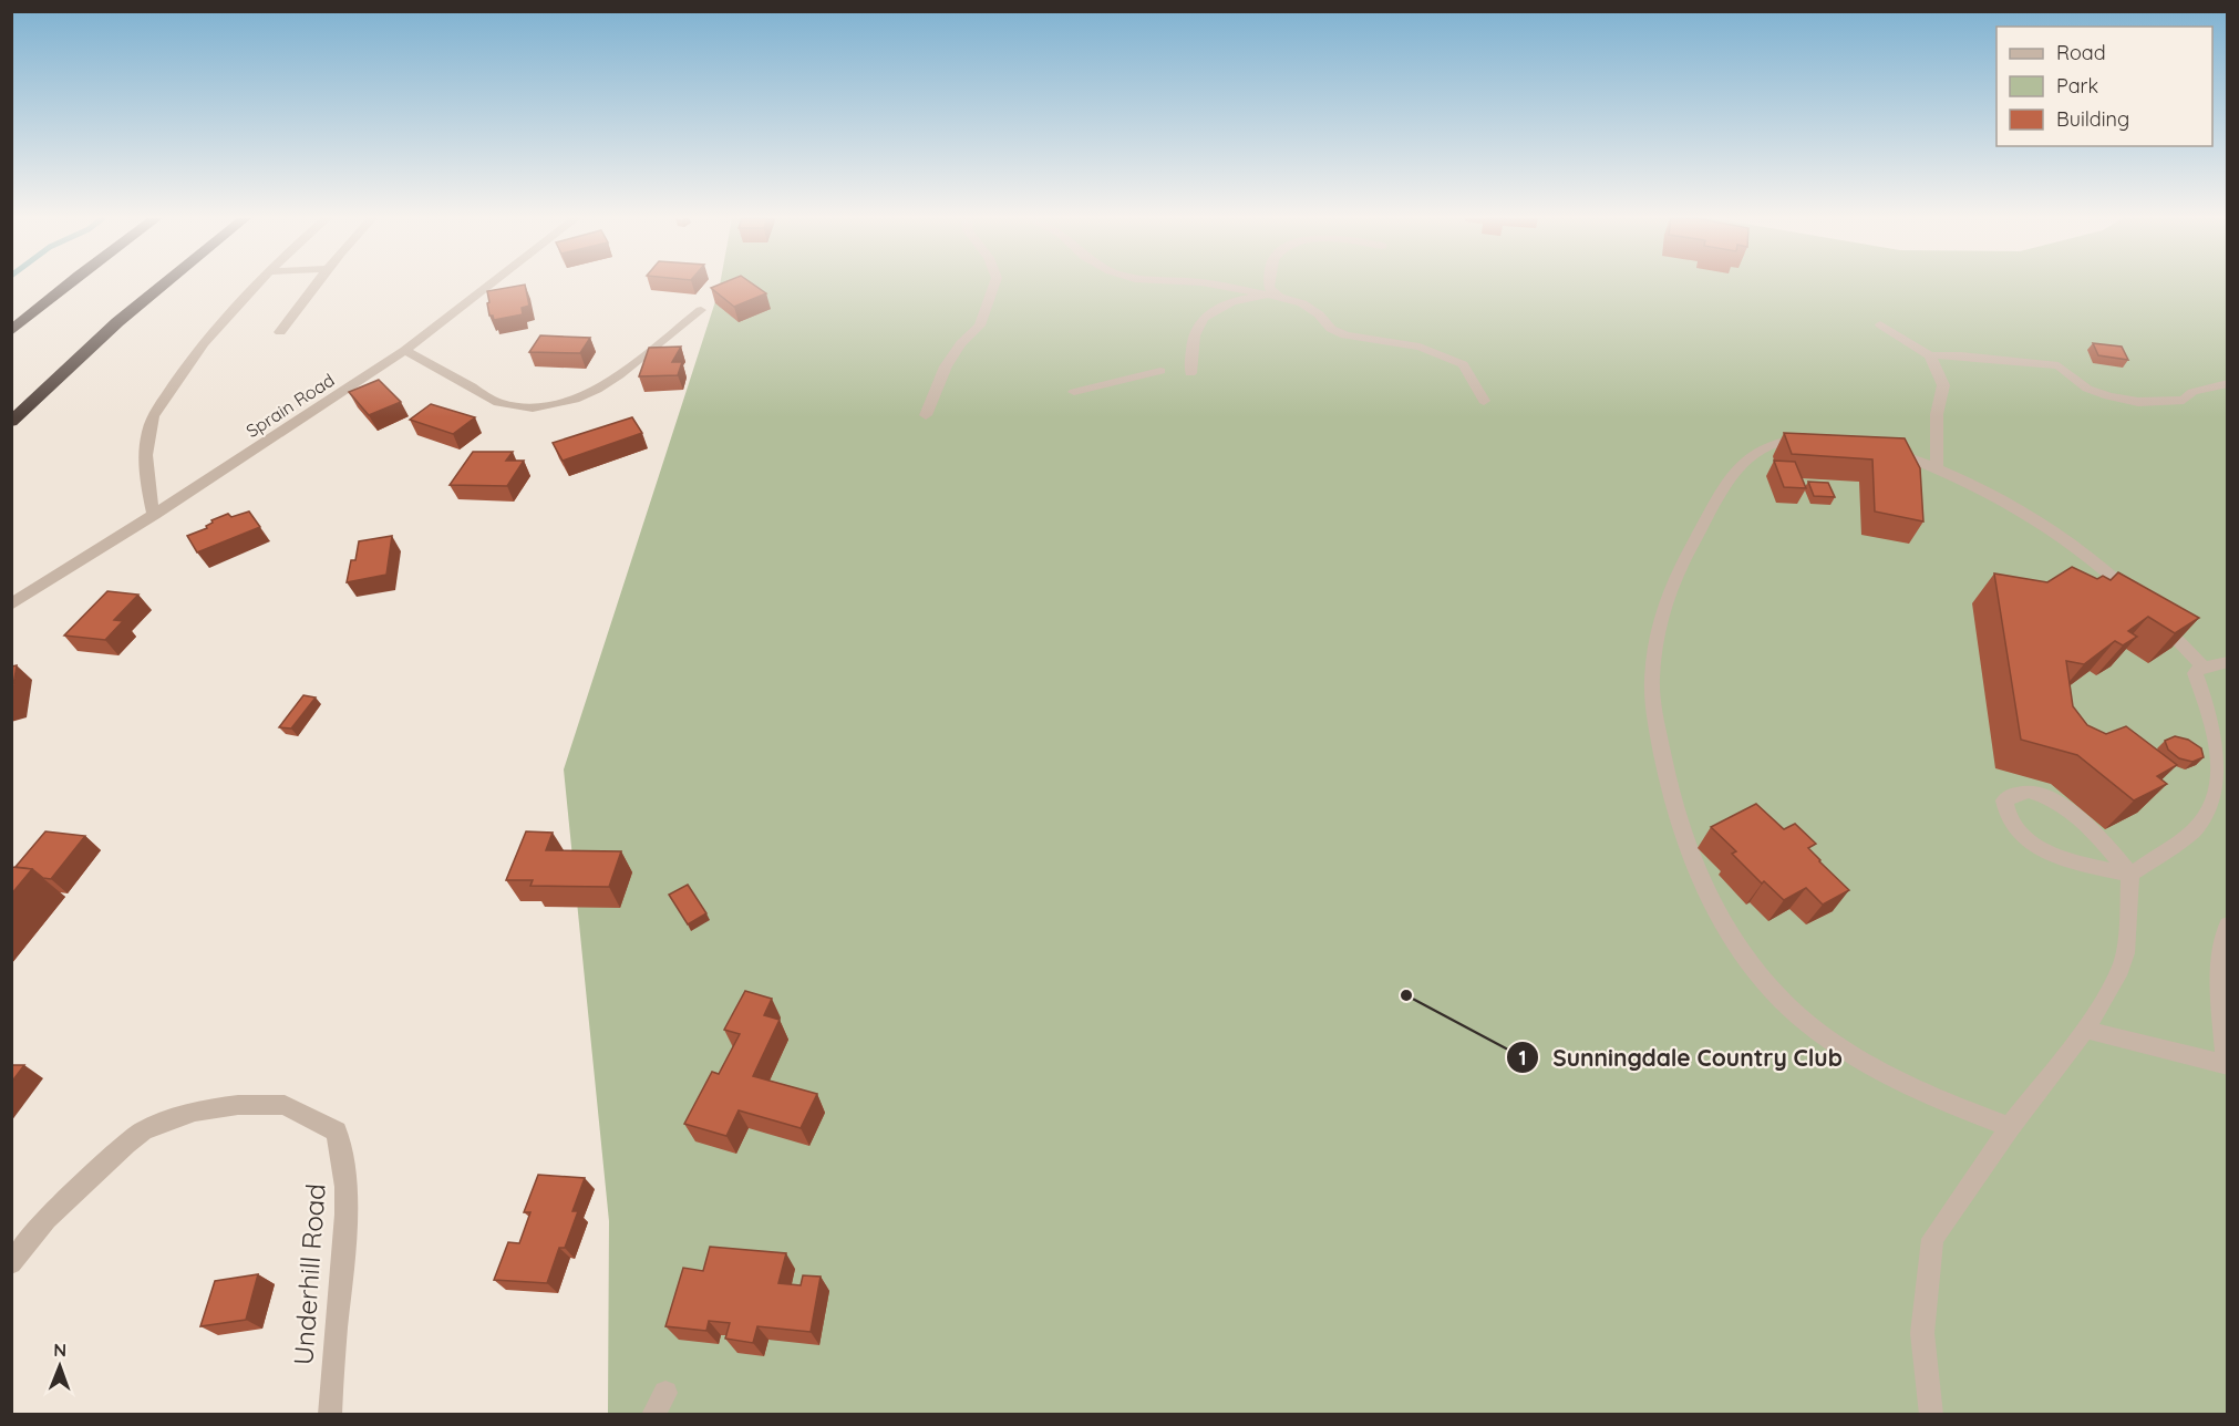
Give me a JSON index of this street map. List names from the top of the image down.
{
  "streets": {
    "street": ["Sprain Road", "Underhill Road"]
  },
  "places": ["Sunningdale Country Club"],
  "legend": ["Road", "Park", "Building"],
  "north": "top"
}
